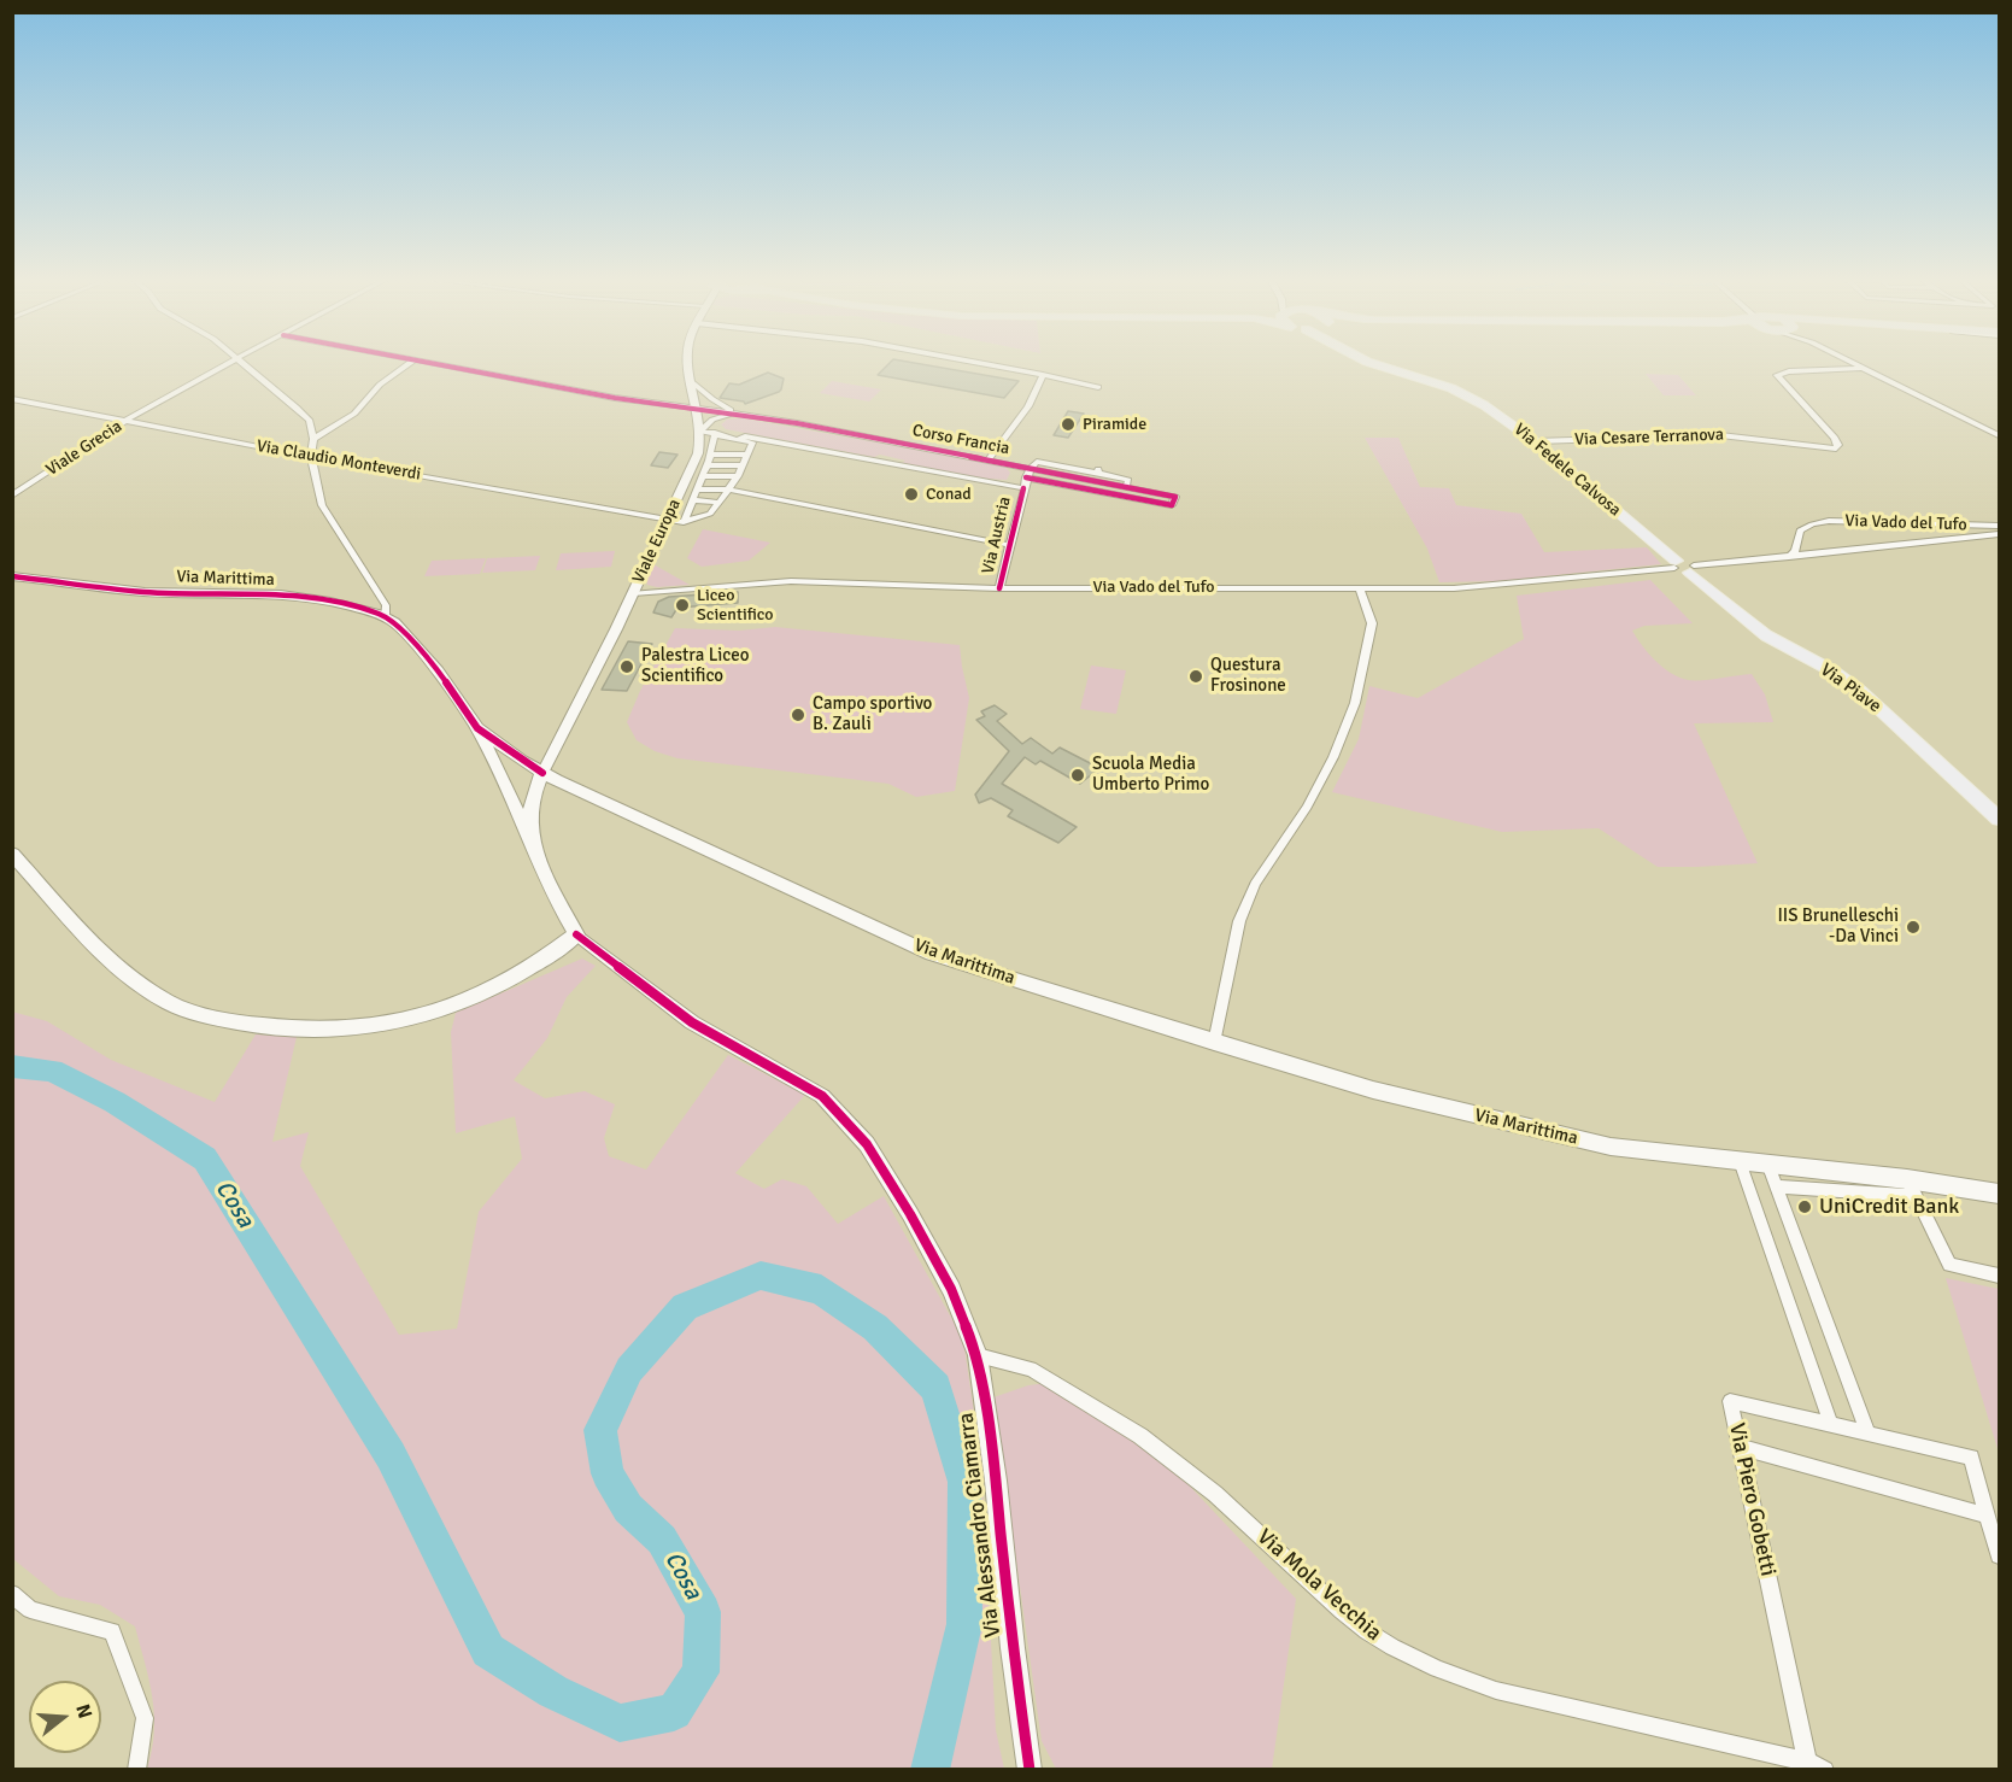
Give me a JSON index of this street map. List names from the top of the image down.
{
  "streets": {
    "main road": [
      "Via Fedele Calvosa",
      "Via Marittima",
      "Via Piave",
      "Via Alessandro Ciamarra"
    ],
    "street": [
      "Via Cesare Terranova",
      "Corso Francia",
      "Viale Grecia",
      "Via Claudio Monteverdi",
      "Via Vado del Tufo",
      "Via Austria",
      "Viale Europa",
      "Via Piero Gobetti",
      "Via Mola Vecchia"
    ]
  },
  "crossings": [
    ["Via Cesare Terranova", "Via Fedele Calvosa"],
    ["Corso Francia", "Via Austria"],
    ["Corso Francia", "Viale Europa"],
    ["Viale Grecia", "Via Claudio Monteverdi"],
    ["Via Claudio Monteverdi", "Viale Europa"],
    ["Via Fedele Calvosa", "Via Vado del Tufo"],
    ["Via Vado del Tufo", "Via Austria"],
    ["Via Vado del Tufo", "Viale Europa"],
    ["Via Vado del Tufo", "Via Piave"],
    ["Viale Europa", "Via Marittima"],
    ["Viale Europa", "Via Alessandro Ciamarra"],
    ["Via Marittima", "Via Alessandro Ciamarra"],
    ["Via Piero Gobetti", "Via Mola Vecchia"],
    ["Via Alessandro Ciamarra", "Via Mola Vecchia"]
  ],
  "water": ["Cosa"],
  "places": [
    "Piramide",
    "Conad",
    "Liceo Scientifico",
    "Palestra Liceo Scientifico",
    "Questura Frosinone",
    "Campo sportivo B. Zauli",
    "Scuola Media Umberto Primo",
    "IIS Brunelleschi -Da Vinci",
    "UniCredit Bank"
  ],
  "north": "right"
}
